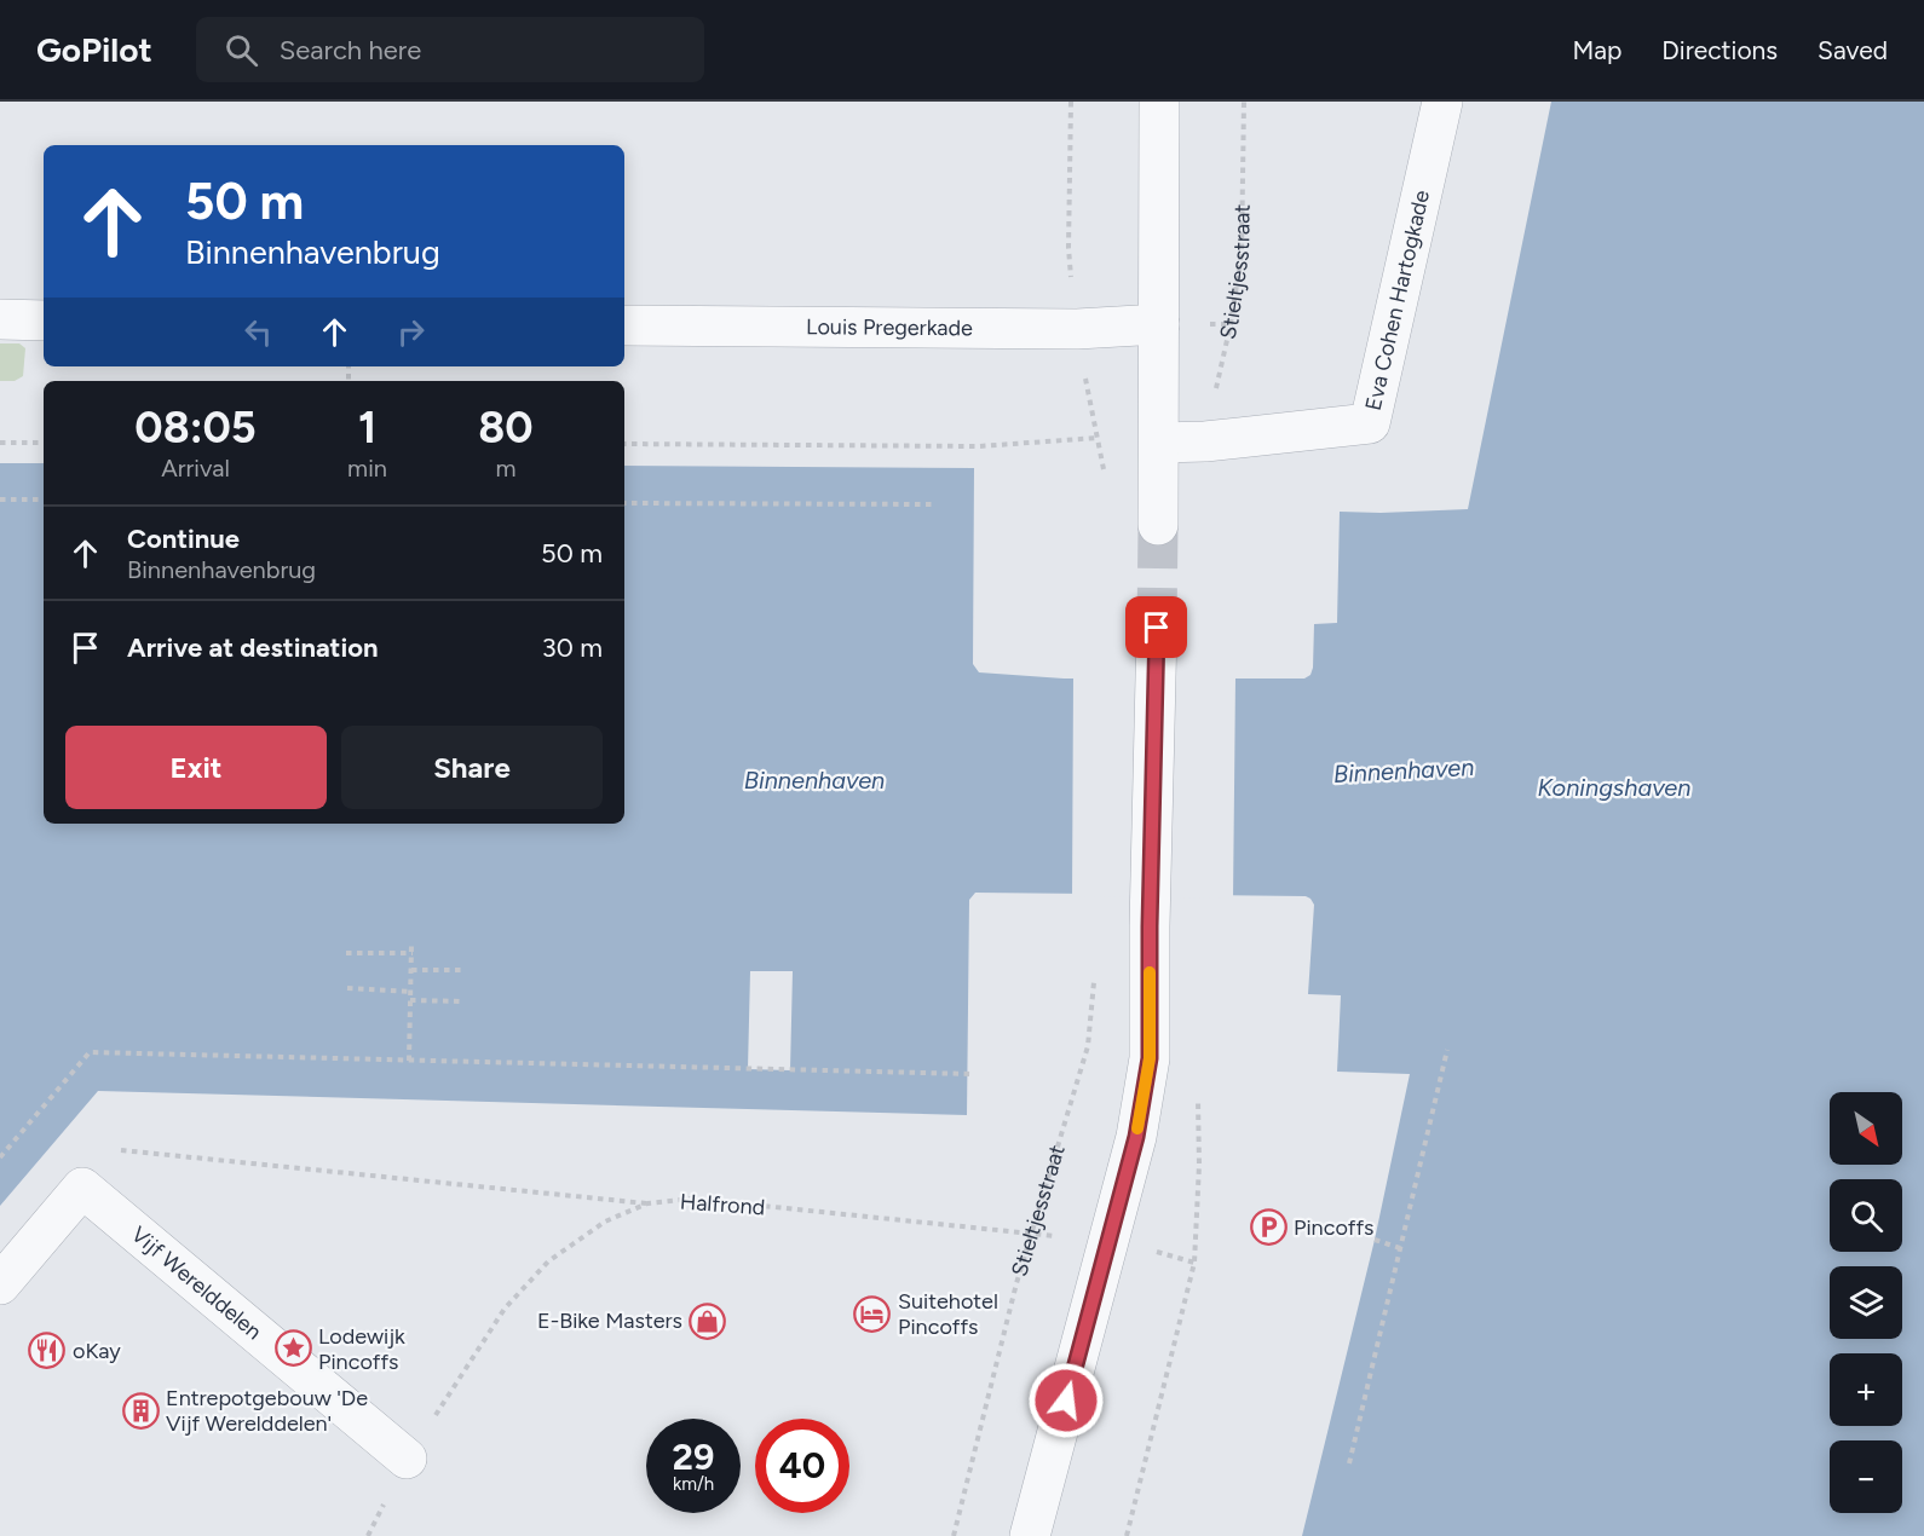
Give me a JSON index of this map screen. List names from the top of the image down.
{
  "streets": {
    "street": ["Eva Cohen Hartogkade", "Louis Pregerkade", "Vijf Werelddelen"],
    "path": ["Stieltjesstraat", "Halfrond"]
  },
  "crossings": [
    ["Stieltjesstraat", "Eva Cohen Hartogkade"],
    ["Stieltjesstraat", "Halfrond"],
    ["Halfrond", "Vijf Werelddelen"]
  ],
  "water": ["Binnenhaven", "Koningshaven"],
  "places": {
    "parking": ["Pincoffs"],
    "hotel": ["Suitehotel Pincoffs"],
    "shop": ["E-Bike Masters"],
    "place": ["Lodewijk Pincoffs"],
    "restaurant": ["oKay"],
    "building": ["Entrepotgebouw 'De Vijf Werelddelen'"]
  },
  "north": "bottom right",
  "page": {
    "header": "GoPilot",
    "search": "Search here",
    "nav": ["Map", "Directions", "Saved"],
    "turn": ["50 m", "Binnenhavenbrug"],
    "eta": [
      "08:05",
      "Arrival",
      "1",
      "min",
      "80",
      "m"
    ],
    "list": [
      {
        "name": "Continue",
        "note": "Binnenhavenbrug",
        "value": "50 m"
      },
      {
        "name": "Arrive at destination",
        "value": "30 m"
      }
    ],
    "buttons": ["Exit", "Share"],
    "map_buttons": ["+", "−"],
    "speed": "29 km/h",
    "limit": "40"
  }
}
